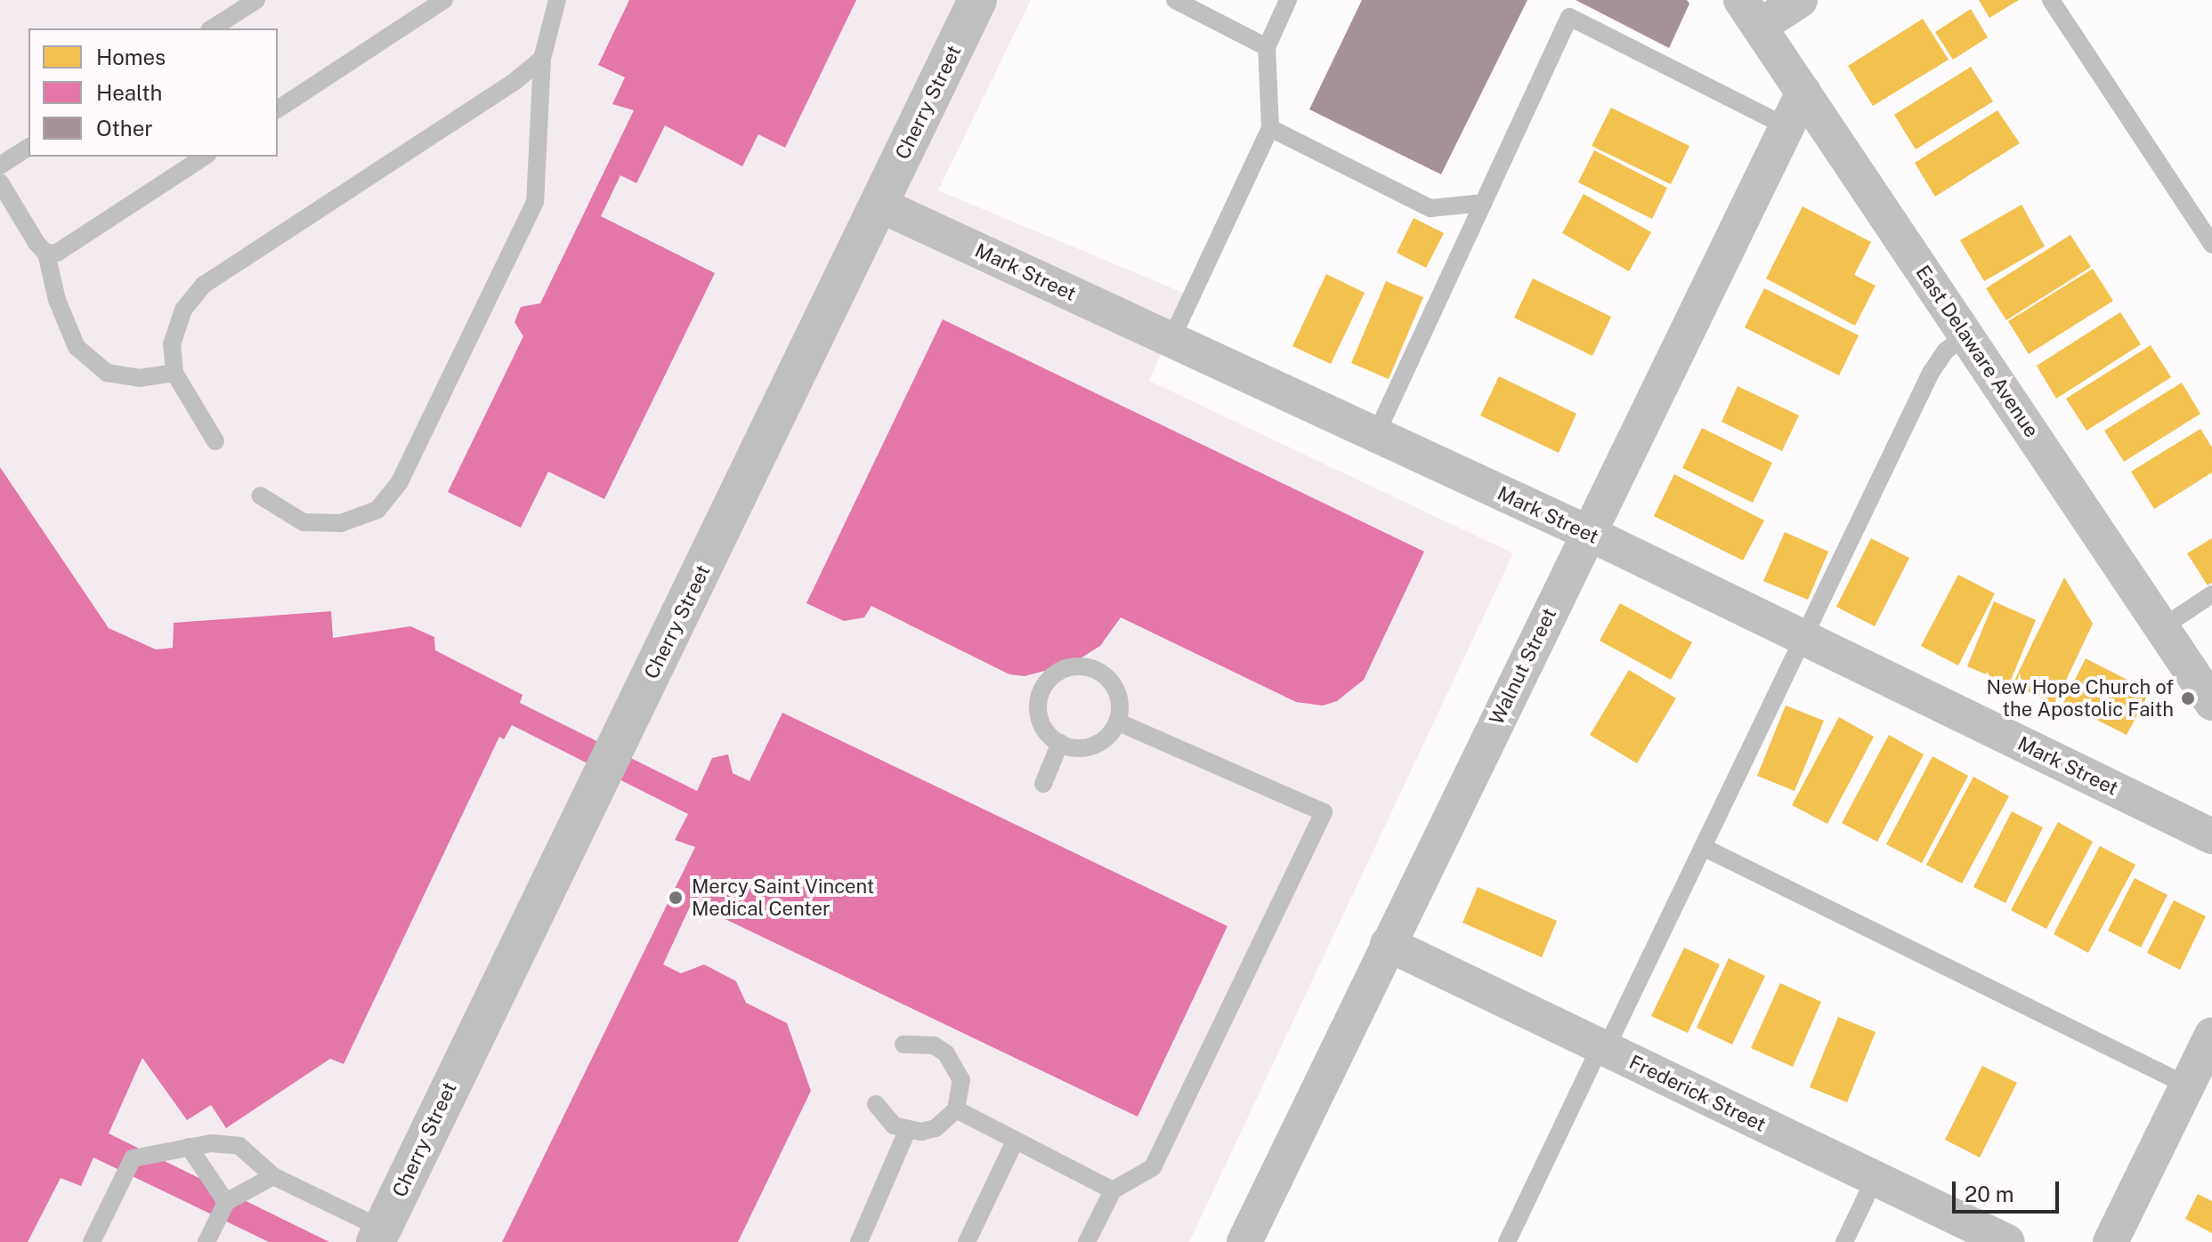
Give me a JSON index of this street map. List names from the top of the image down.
{
  "streets": {
    "main road": ["Cherry Street"],
    "street": [
      "Mark Street",
      "East Delaware Avenue",
      "Walnut Street",
      "Frederick Street"
    ]
  },
  "crossings": [
    ["Cherry Street", "Mark Street"],
    ["Mark Street", "Walnut Street"],
    ["East Delaware Avenue", "Walnut Street"],
    ["Walnut Street", "Frederick Street"]
  ],
  "places": ["New Hope Church of the Apostolic Faith", "Mercy Saint Vincent Medical Center"],
  "legend": ["Homes", "Health", "Other"],
  "scale_bar": "20 m"
}
